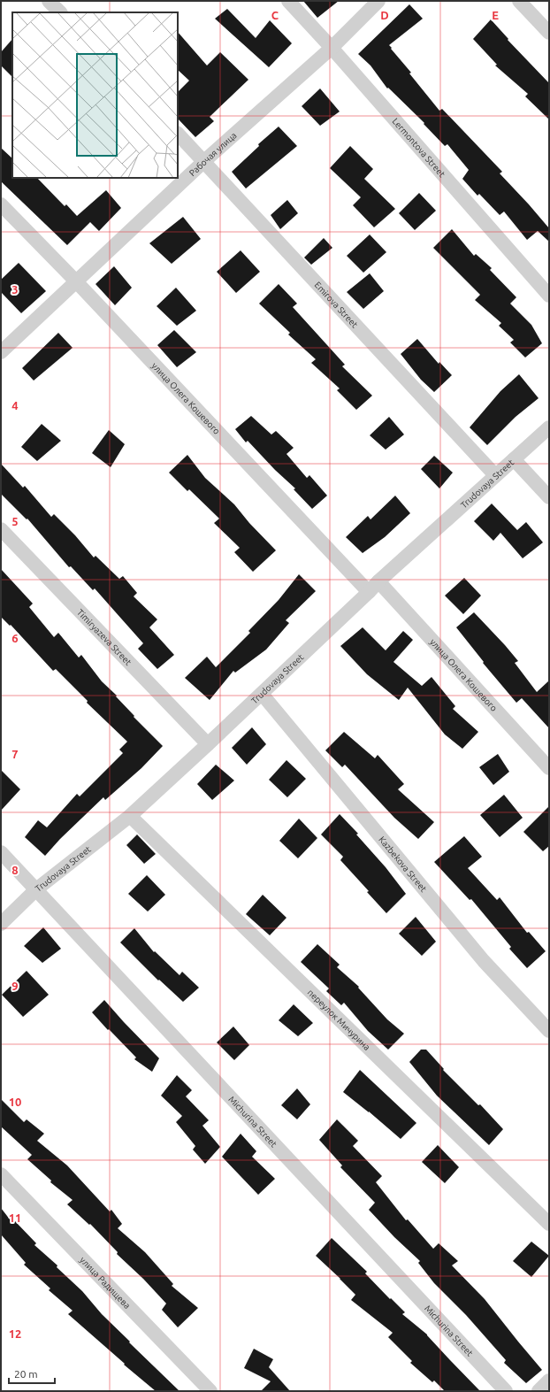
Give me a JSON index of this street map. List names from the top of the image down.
{
  "streets": {
    "street": [
      "Lermontova Street",
      "Рабочая улица",
      "Emirova Street",
      "улица Олега Кошевого",
      "Trudovaya Street",
      "Timiryazeva Street",
      "Kazbekova Street",
      "переулок Мичурина",
      "Michurina Street",
      "улица Радищева"
    ]
  },
  "crossings": [
    ["Lermontova Street", "Рабочая улица"],
    ["Рабочая улица", "Emirova Street"],
    ["Рабочая улица", "улица Олега Кошевого"],
    ["Emirova Street", "Trudovaya Street"],
    ["улица Олега Кошевого", "Trudovaya Street"],
    ["Trudovaya Street", "Timiryazeva Street"],
    ["Trudovaya Street", "Kazbekova Street"],
    ["Trudovaya Street", "переулок Мичурина"],
    ["Trudovaya Street", "Michurina Street"]
  ],
  "scale_bar": "20 m",
  "grid": {
    "columns": ["C", "D", "E"],
    "rows": [
      "3",
      "4",
      "5",
      "6",
      "7",
      "8",
      "9",
      "10",
      "11",
      "12"
    ]
  }
}
